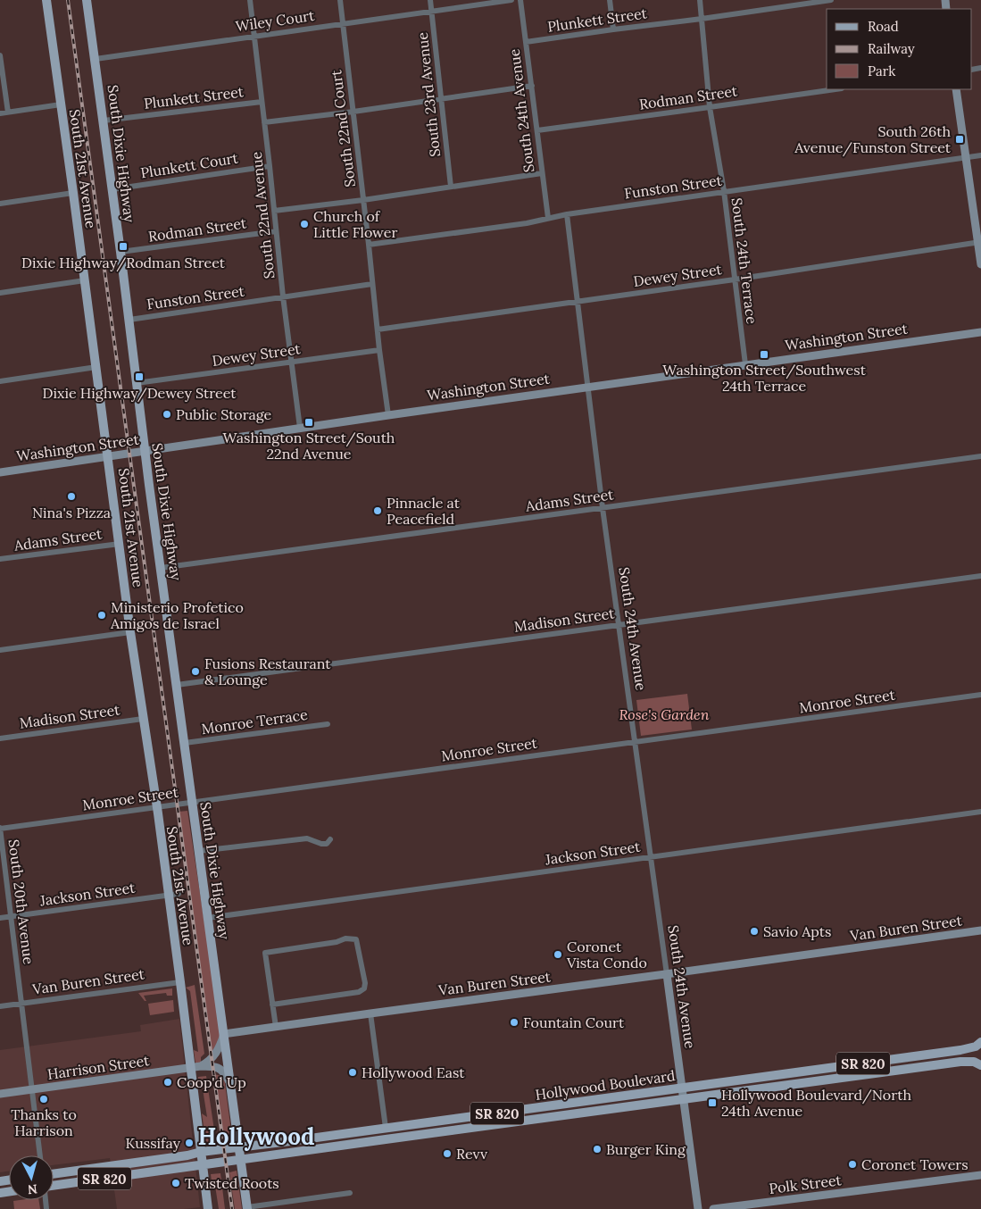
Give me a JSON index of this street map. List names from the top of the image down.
{
  "streets": {
    "main road": [
      "South Dixie Highway",
      "South 21st Avenue",
      "SR 820",
      "Hollywood Boulevard"
    ],
    "street": [
      "Plunkett Street",
      "Wiley Court",
      "South 23rd Avenue",
      "Rodman Street",
      "South 24th Avenue",
      "South 22nd Court",
      "Plunkett Court",
      "Funston Street",
      "South 22nd Avenue",
      "South 24th Terrace",
      "Dewey Street",
      "Washington Street",
      "Adams Street",
      "Madison Street",
      "Monroe Street",
      "Monroe Terrace",
      "Jackson Street",
      "South 20th Avenue",
      "Van Buren Street",
      "Harrison Street",
      "Polk Street"
    ]
  },
  "crossings": [
    ["Plunkett Street", "South 24th Avenue"],
    ["Plunkett Street", "South Dixie Highway"],
    ["Plunkett Street", "South 22nd Avenue"],
    ["Plunkett Street", "South 24th Terrace"],
    ["Wiley Court", "South 23rd Avenue"],
    ["Wiley Court", "South 22nd Court"],
    ["Wiley Court", "South Dixie Highway"],
    ["Wiley Court", "South 22nd Avenue"],
    ["Rodman Street", "South 24th Avenue"],
    ["Rodman Street", "South Dixie Highway"],
    ["Rodman Street", "South 22nd Avenue"],
    ["Rodman Street", "South 24th Terrace"],
    ["South 24th Avenue", "Funston Street"],
    ["South 24th Avenue", "Dewey Street"],
    ["South 24th Avenue", "Washington Street"],
    ["South 24th Avenue", "Adams Street"],
    ["South 24th Avenue", "Madison Street"],
    ["South 24th Avenue", "Monroe Street"],
    ["South 24th Avenue", "Jackson Street"],
    ["South 24th Avenue", "Van Buren Street"],
    ["South 24th Avenue", "Hollywood Boulevard"],
    ["South 22nd Court", "Funston Street"],
    ["South 22nd Court", "Dewey Street"],
    ["South 22nd Court", "Washington Street"],
    ["South Dixie Highway", "Plunkett Court"],
    ["South Dixie Highway", "Funston Street"],
    ["South Dixie Highway", "Dewey Street"],
    ["South Dixie Highway", "Washington Street"],
    ["South Dixie Highway", "Adams Street"],
    ["South Dixie Highway", "Madison Street"],
    ["South Dixie Highway", "Monroe Street"],
    ["South Dixie Highway", "Monroe Terrace"],
    ["South Dixie Highway", "Jackson Street"],
    ["South Dixie Highway", "Van Buren Street"],
    ["South Dixie Highway", "Harrison Street"],
    ["South Dixie Highway", "Hollywood Boulevard"],
    ["Plunkett Court", "South 22nd Avenue"],
    ["South 21st Avenue", "Washington Street"],
    ["South 21st Avenue", "Adams Street"],
    ["South 21st Avenue", "Madison Street"],
    ["South 21st Avenue", "Monroe Street"],
    ["South 21st Avenue", "Jackson Street"],
    ["South 21st Avenue", "Van Buren Street"],
    ["South 21st Avenue", "Harrison Street"],
    ["South 21st Avenue", "Hollywood Boulevard"],
    ["Funston Street", "South 22nd Avenue"],
    ["Funston Street", "South 24th Terrace"],
    ["South 22nd Avenue", "Dewey Street"],
    ["South 22nd Avenue", "Washington Street"],
    ["South 24th Terrace", "Dewey Street"],
    ["South 24th Terrace", "Washington Street"],
    ["Monroe Street", "South 20th Avenue"],
    ["Jackson Street", "South 20th Avenue"],
    ["South 20th Avenue", "Van Buren Street"],
    ["South 20th Avenue", "Harrison Street"]
  ],
  "districts": ["Hollywood"],
  "parks": ["Rose's Garden"],
  "places": {
    "transit": [
      "South 26th Avenue/Funston Street",
      "Dixie Highway/Rodman Street",
      "Washington Street/Southwest 24th Terrace",
      "Dixie Highway/Dewey Street",
      "Washington Street/South 22nd Avenue",
      "Hollywood Boulevard/North 24th Avenue"
    ],
    "other": [
      "Church of Little Flower",
      "Public Storage",
      "Nina's Pizza",
      "Pinnacle at Peacefield",
      "Ministerio Profetico Amigos de Israel",
      "Fusions Restaurant & Lounge",
      "Savio Apts",
      "Coronet Vista Condo",
      "Fountain Court",
      "Hollywood East",
      "Coop'd Up",
      "Thanks to Harrison",
      "Kussifay",
      "Burger King",
      "Revv",
      "Coronet Towers",
      "Twisted Roots"
    ]
  },
  "legend": ["Road", "Railway", "Park"],
  "north": "bottom"
}
